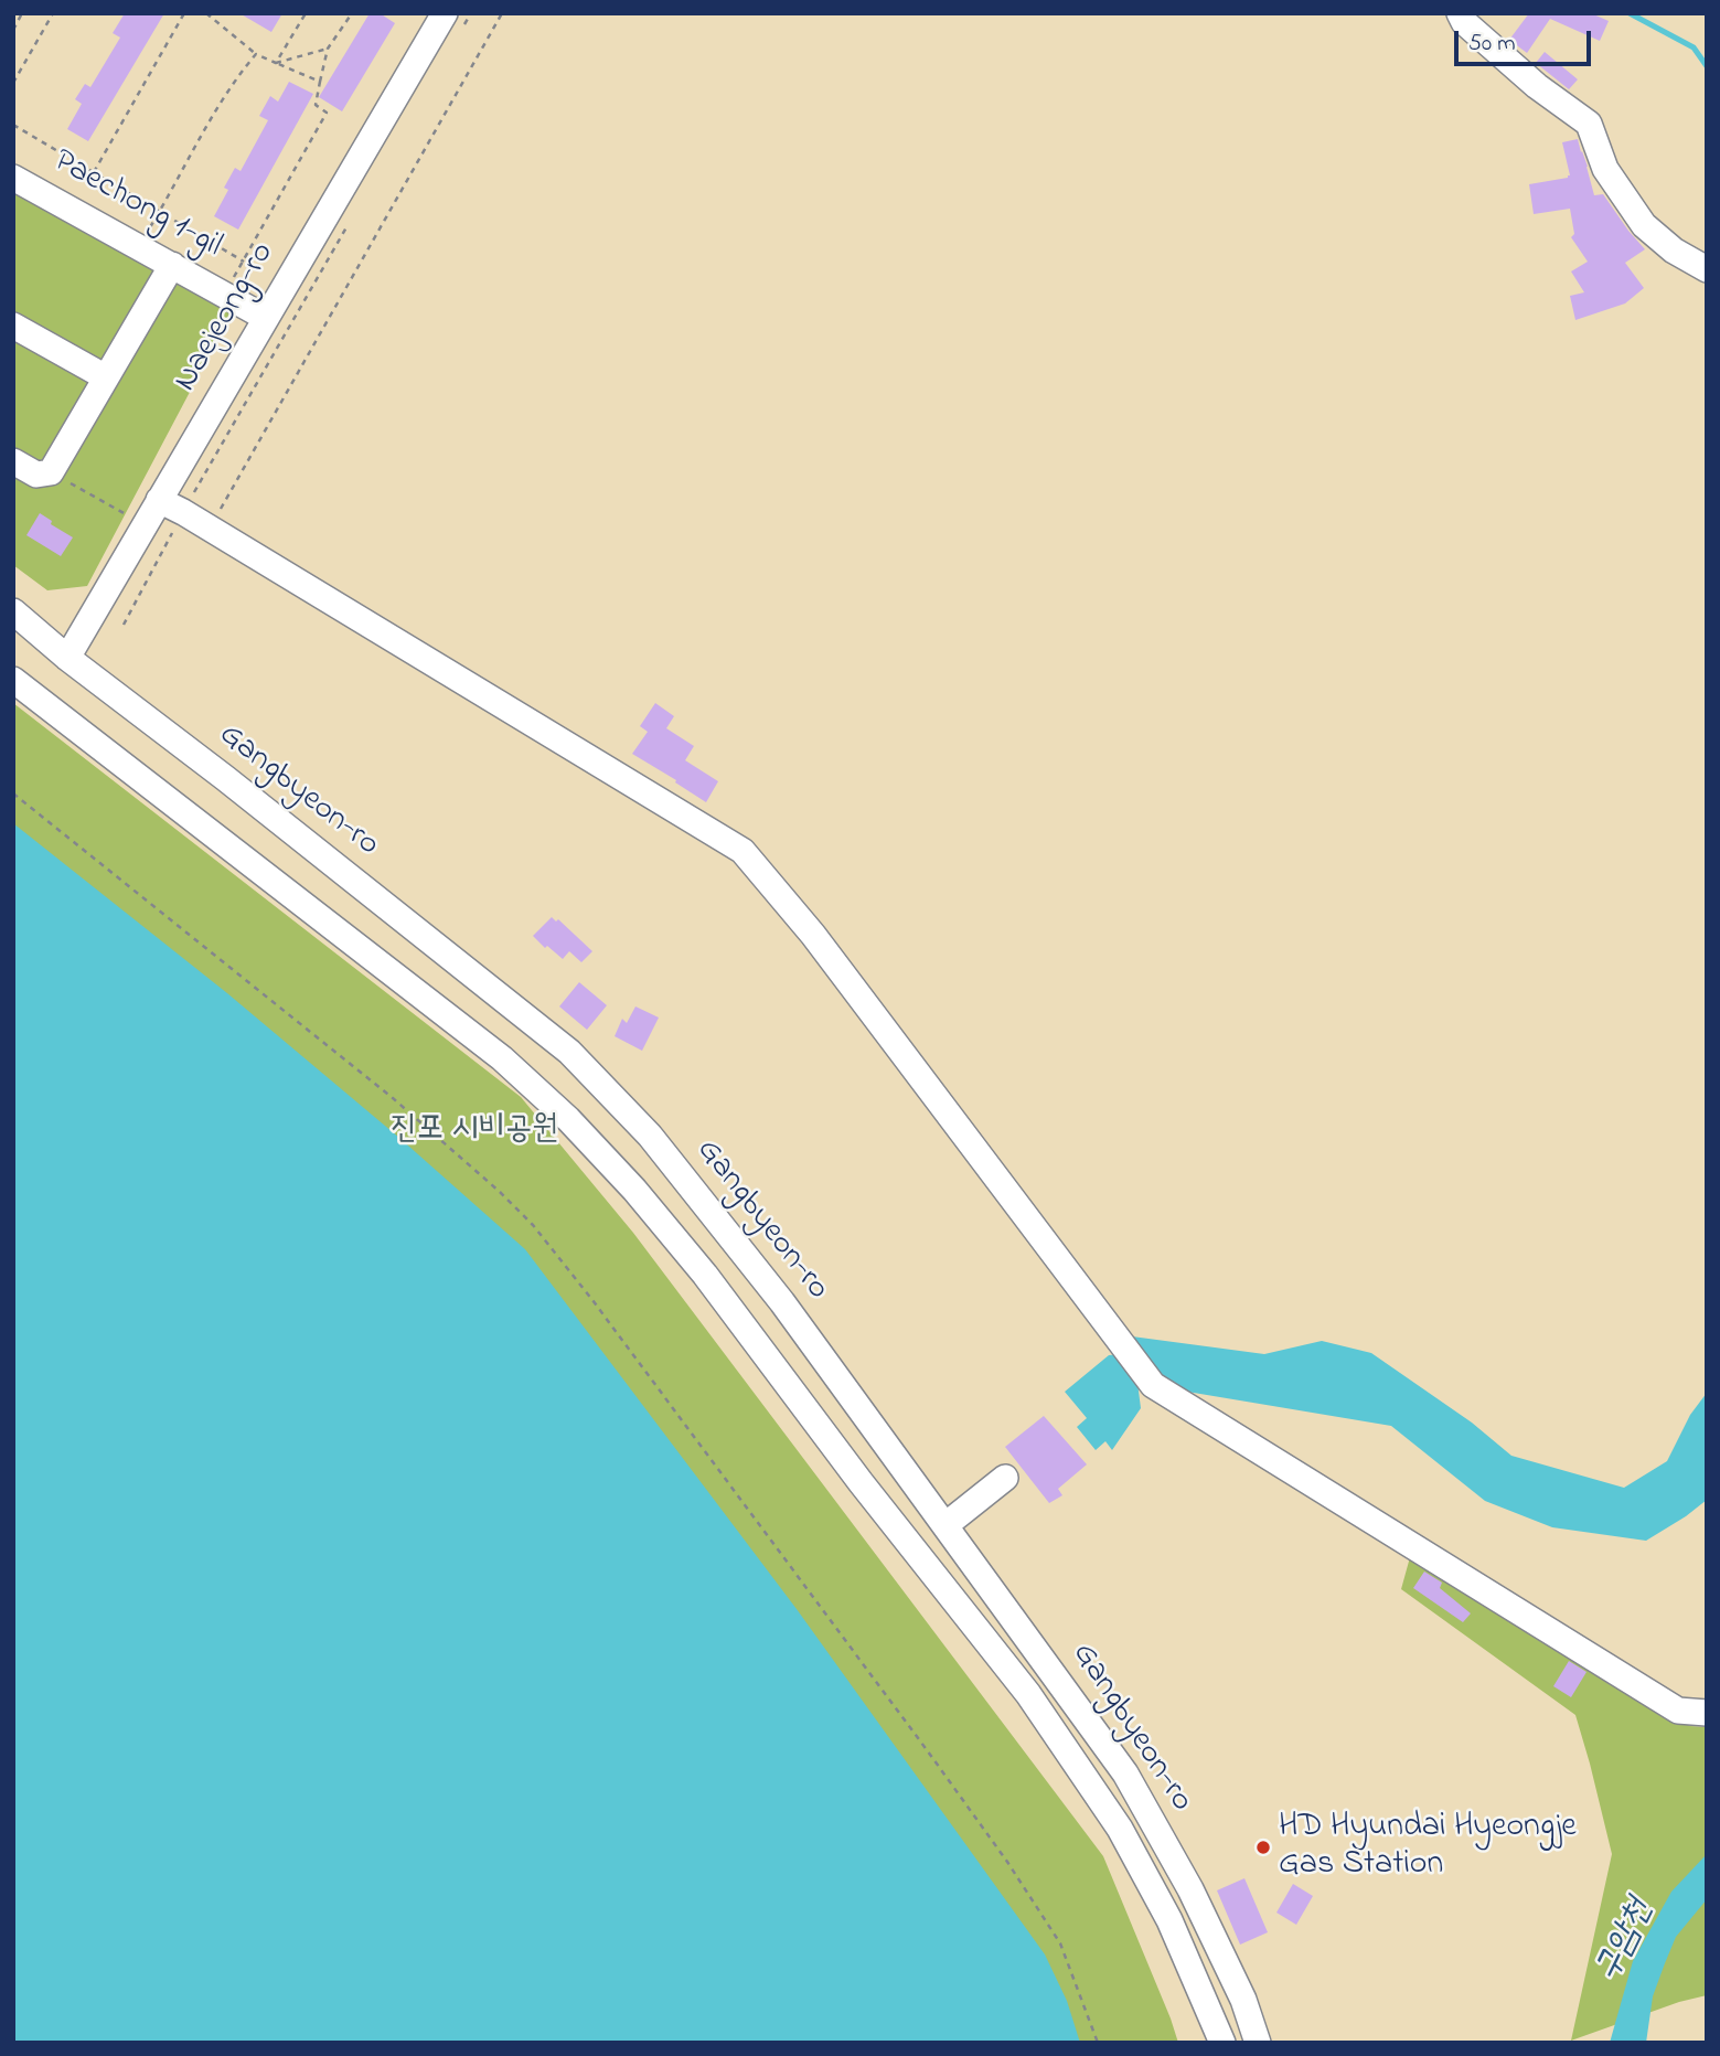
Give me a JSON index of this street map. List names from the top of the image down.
{
  "streets": {
    "street": ["Paechong 1-gil", "Naejeong-ro", "Gangbyeon-ro"]
  },
  "crossings": [
    ["Paechong 1-gil", "Naejeong-ro"],
    ["Naejeong-ro", "Gangbyeon-ro"]
  ],
  "water": ["구암천"],
  "parks": ["진포 시비공원"],
  "places": ["HD Hyundai Hyeongje Gas Station"],
  "scale_bar": "50 m"
}
